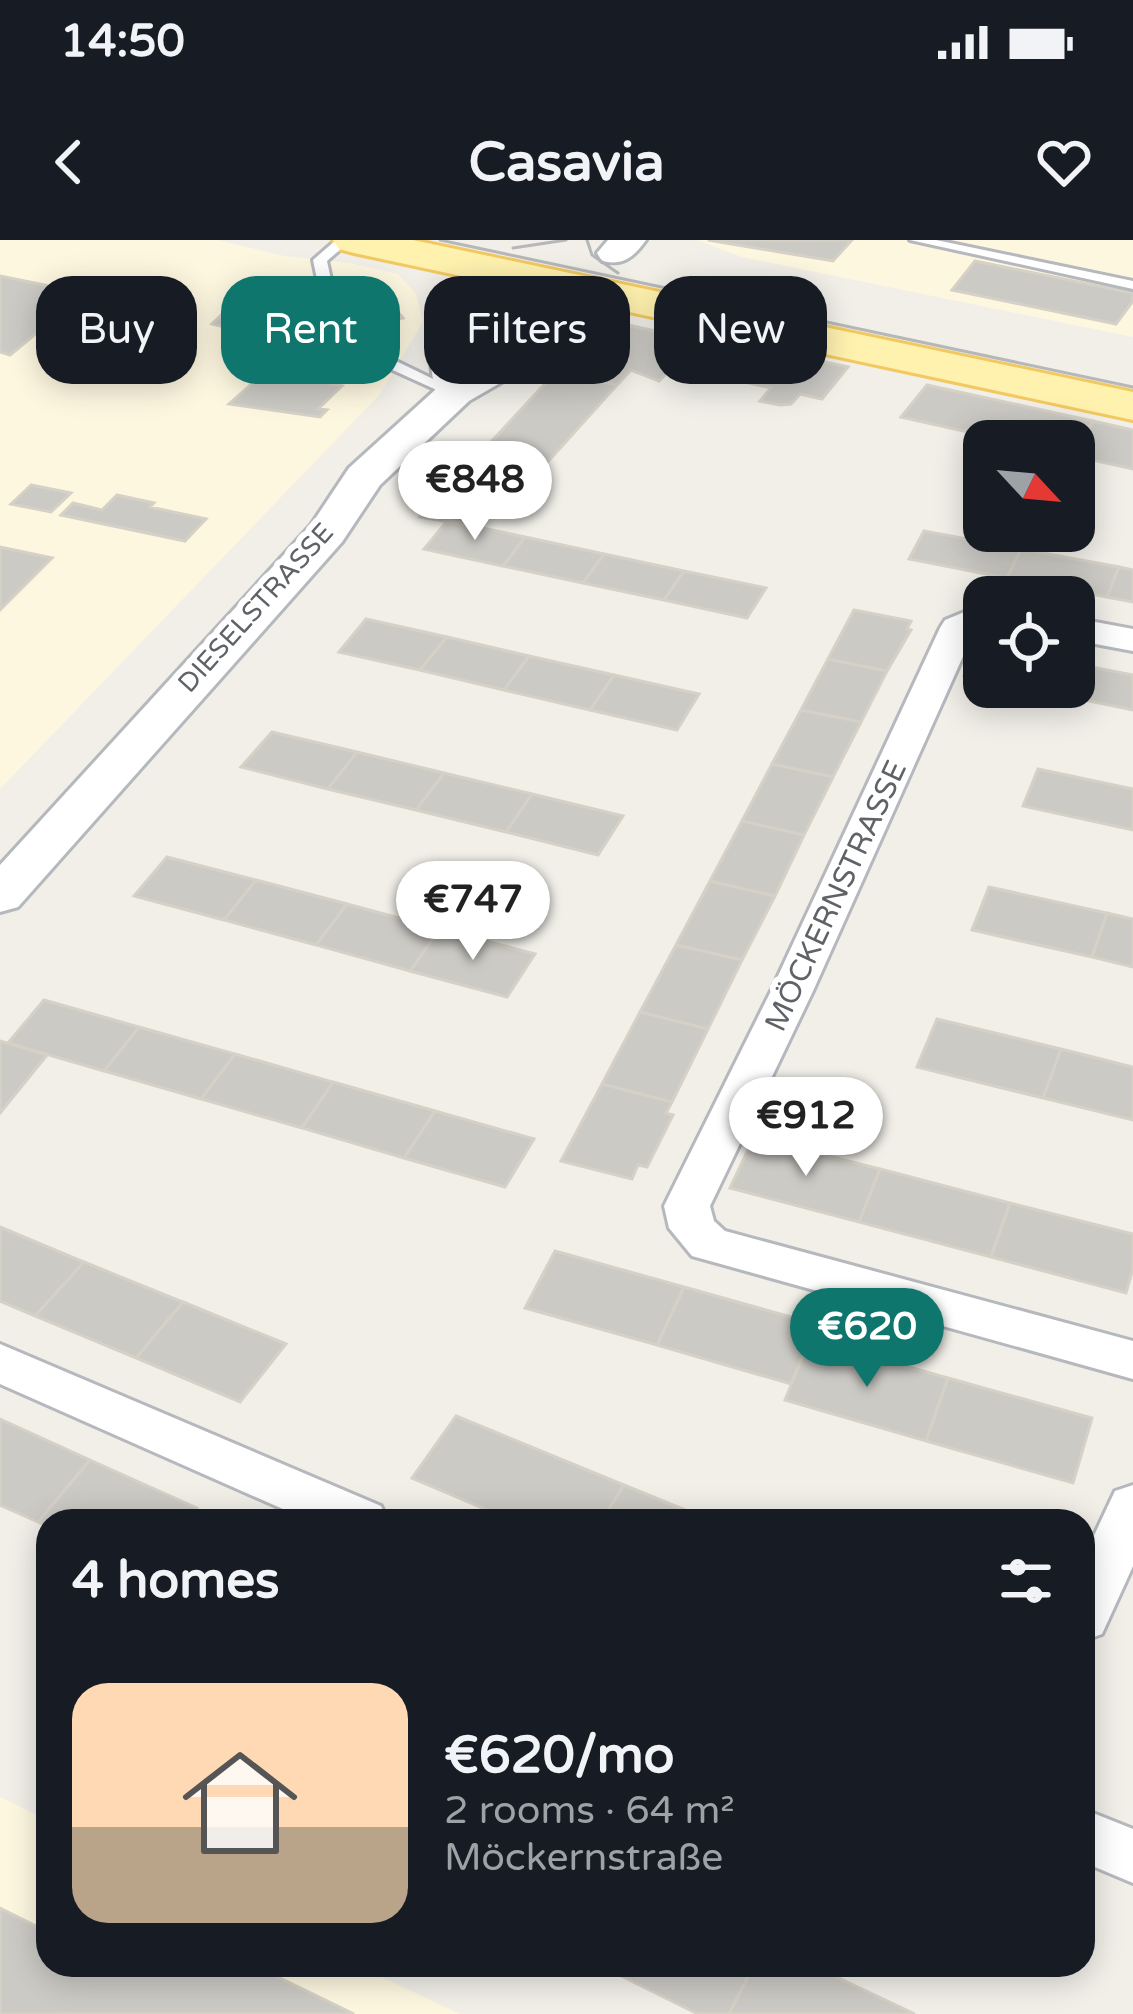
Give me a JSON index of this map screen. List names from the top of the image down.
{
  "streets": {
    "street": ["DIESELSTRASSE", "MÖCKERNSTRASSE"]
  },
  "north": "bottom right",
  "page": {
    "status": "14:50",
    "header": "Casavia",
    "chip": [
      "Buy",
      "Rent",
      "Filters",
      "New"
    ],
    "price": [
      "€848",
      "€747",
      "€912",
      "€620"
    ],
    "heading": "4 homes",
    "list": [
      {
        "name": "€620/mo",
        "note": "2 rooms · 64 m² · Möckernstraße"
      }
    ]
  }
}
